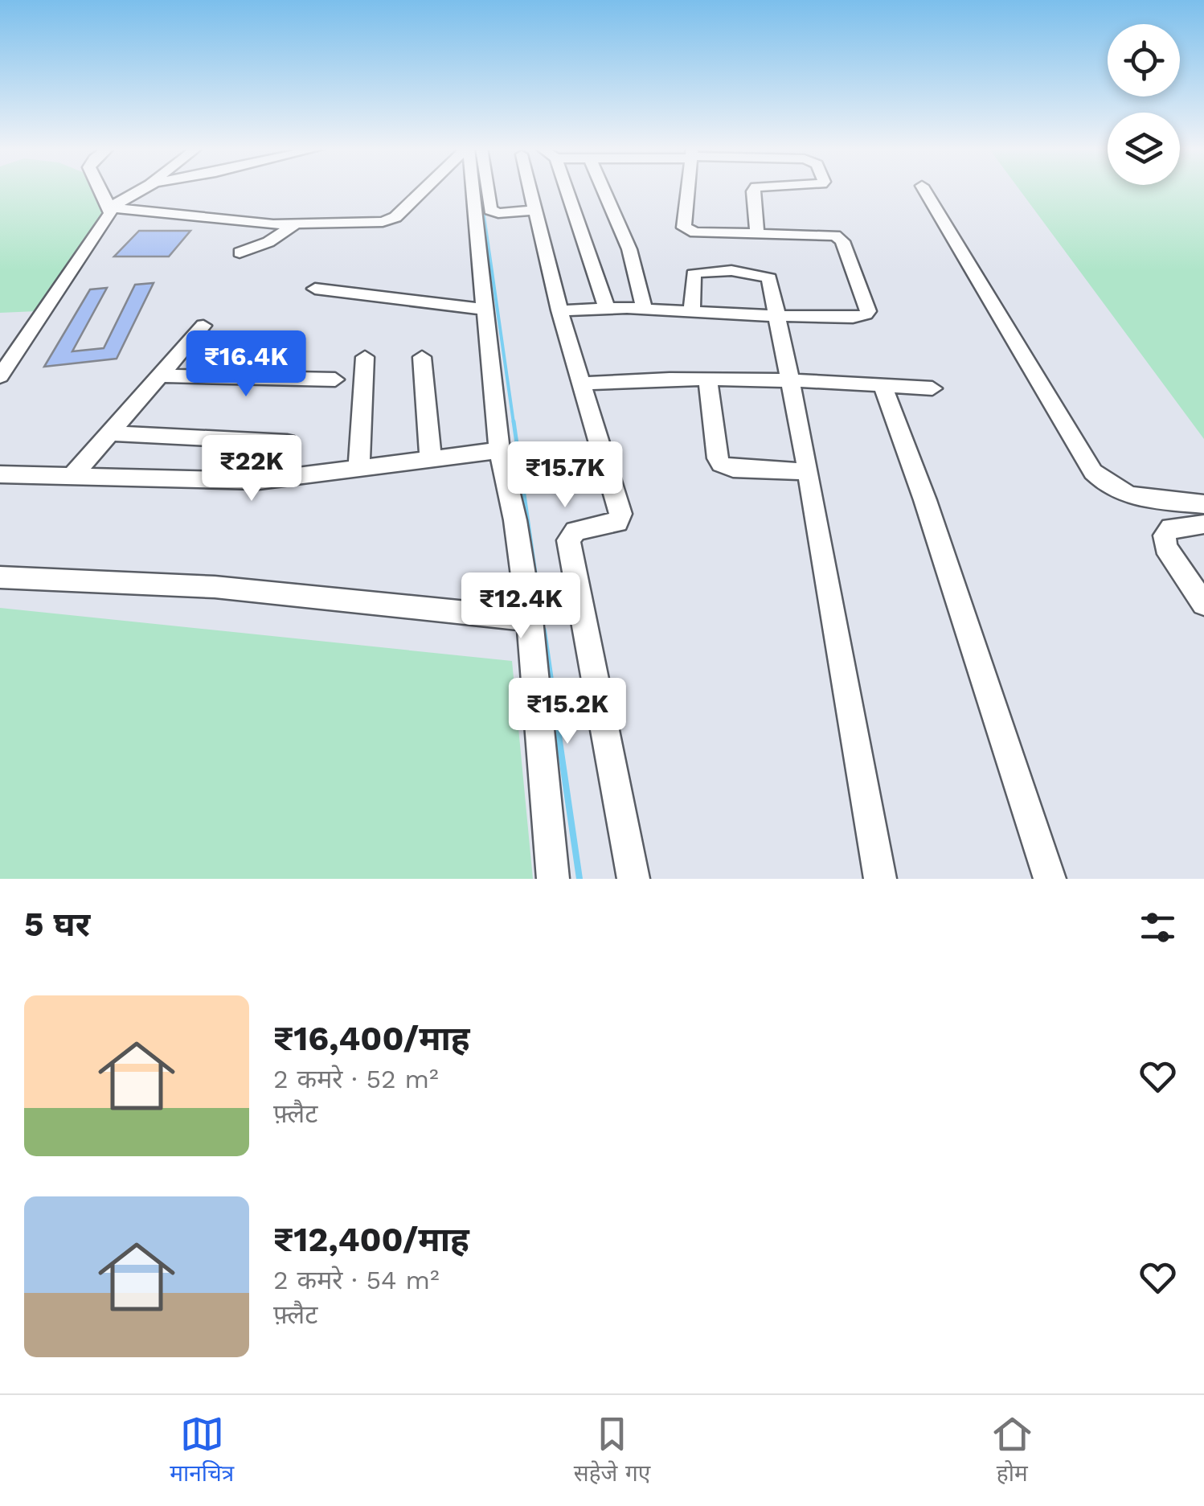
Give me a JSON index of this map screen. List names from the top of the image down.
{
  "page": {
    "price": [
      "₹16.4K",
      "₹22K",
      "₹15.7K",
      "₹12.4K",
      "₹15.2K"
    ],
    "heading": "5 घर",
    "list": [
      {
        "name": "₹16,400/माह",
        "note": "2 कमरे · 52 m² · फ़्लैट"
      },
      {
        "name": "₹12,400/माह",
        "note": "2 कमरे · 54 m² · फ़्लैट"
      }
    ],
    "tabs": ["मानचित्र", "सहेजे गए", "होम"]
  }
}
